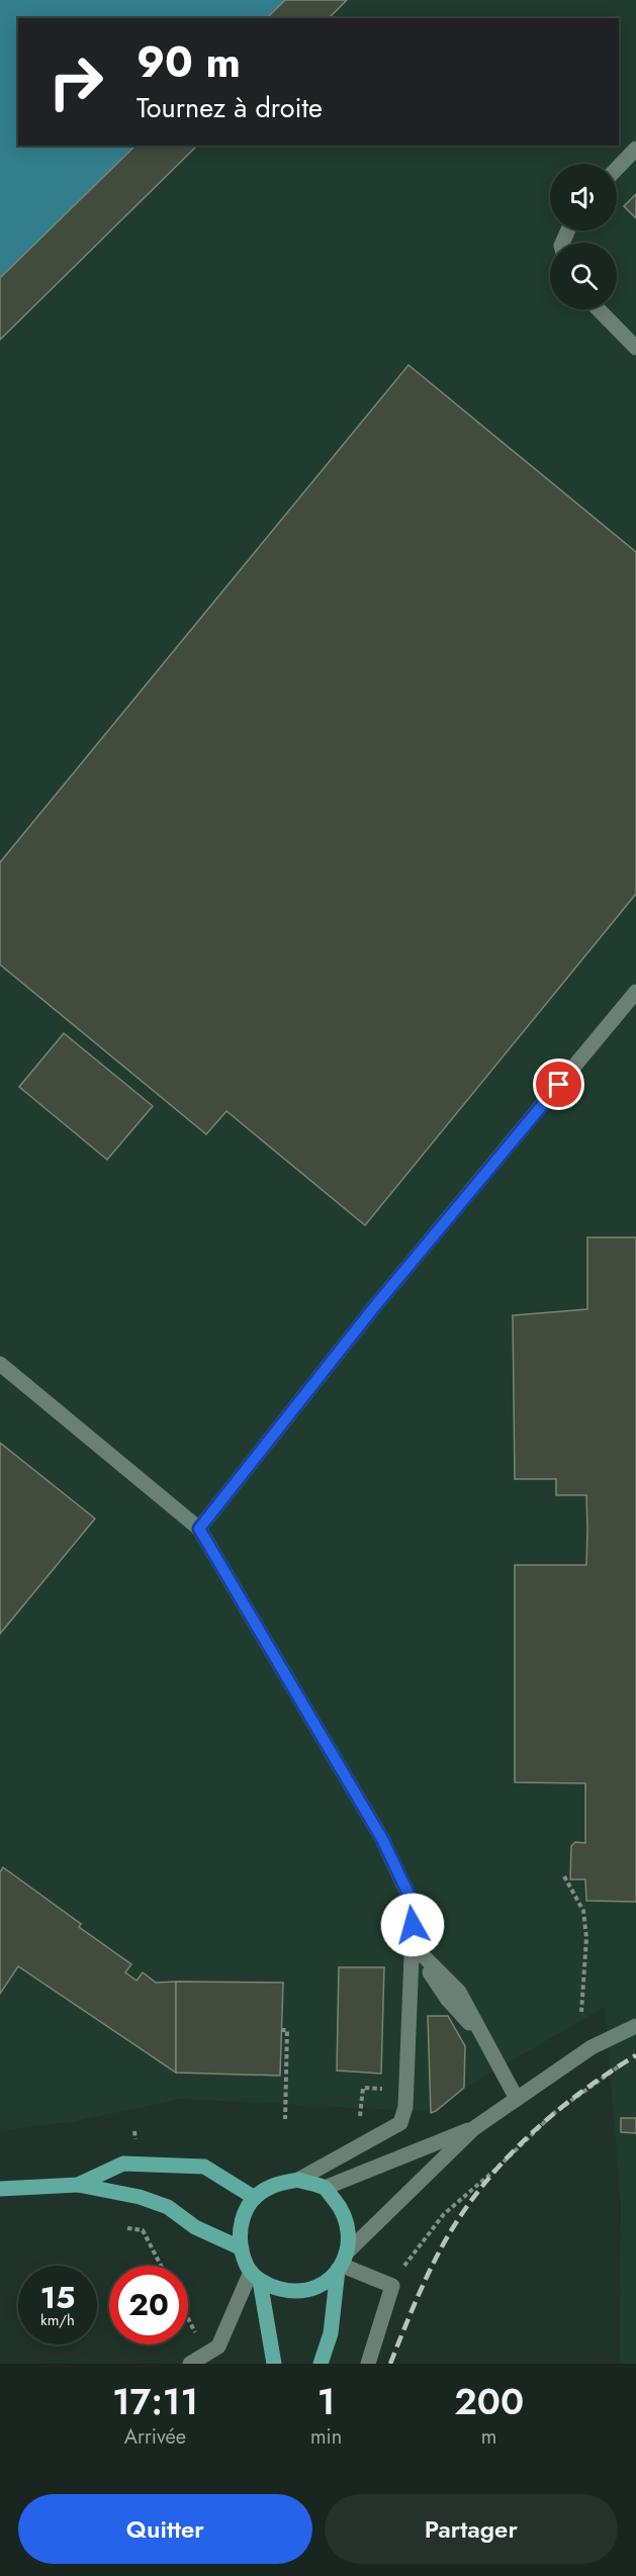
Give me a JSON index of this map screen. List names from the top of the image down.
{
  "page": {
    "turn": ["90 m", "Tournez à droite"],
    "speed": "15 km/h",
    "limit": "20",
    "eta": [
      "17:11",
      "Arrivée",
      "1",
      "min",
      "200",
      "m"
    ],
    "buttons": ["Quitter", "Partager"]
  }
}
